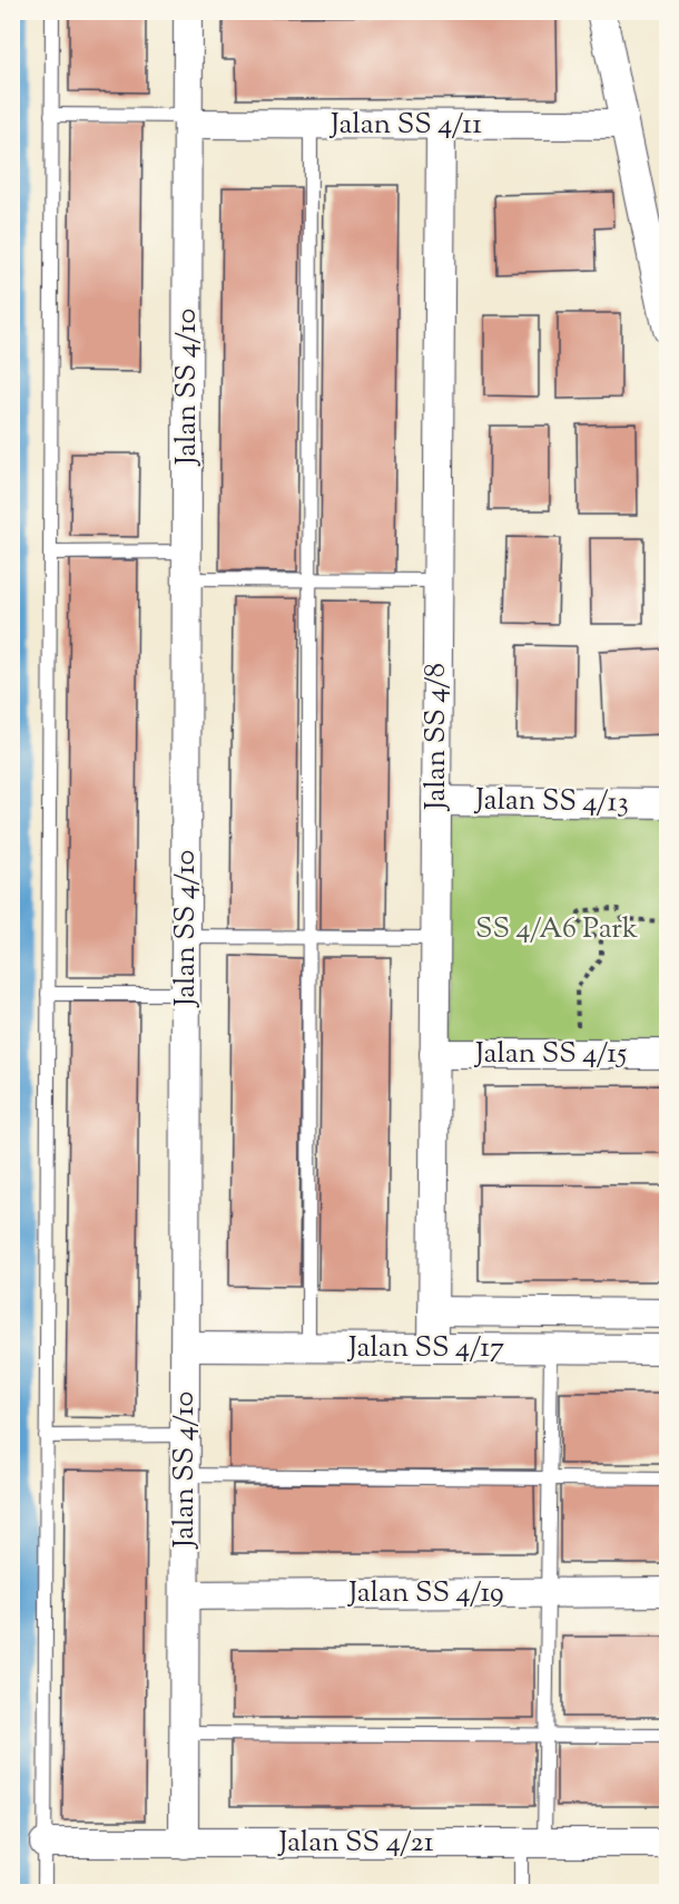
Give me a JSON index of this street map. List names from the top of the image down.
{
  "streets": {
    "street": [
      "Jalan SS 4/11",
      "Jalan SS 4/10",
      "Jalan SS 4/8",
      "Jalan SS 4/13",
      "Jalan SS 4/15",
      "Jalan SS 4/17",
      "Jalan SS 4/19",
      "Jalan SS 4/21"
    ]
  },
  "crossings": [
    ["Jalan SS 4/11", "Jalan SS 4/10"],
    ["Jalan SS 4/11", "Jalan SS 4/8"],
    ["Jalan SS 4/10", "Jalan SS 4/17"],
    ["Jalan SS 4/10", "Jalan SS 4/19"],
    ["Jalan SS 4/10", "Jalan SS 4/21"],
    ["Jalan SS 4/8", "Jalan SS 4/13"],
    ["Jalan SS 4/8", "Jalan SS 4/15"],
    ["Jalan SS 4/8", "Jalan SS 4/17"]
  ],
  "parks": ["SS 4/A6 Park"]
}
